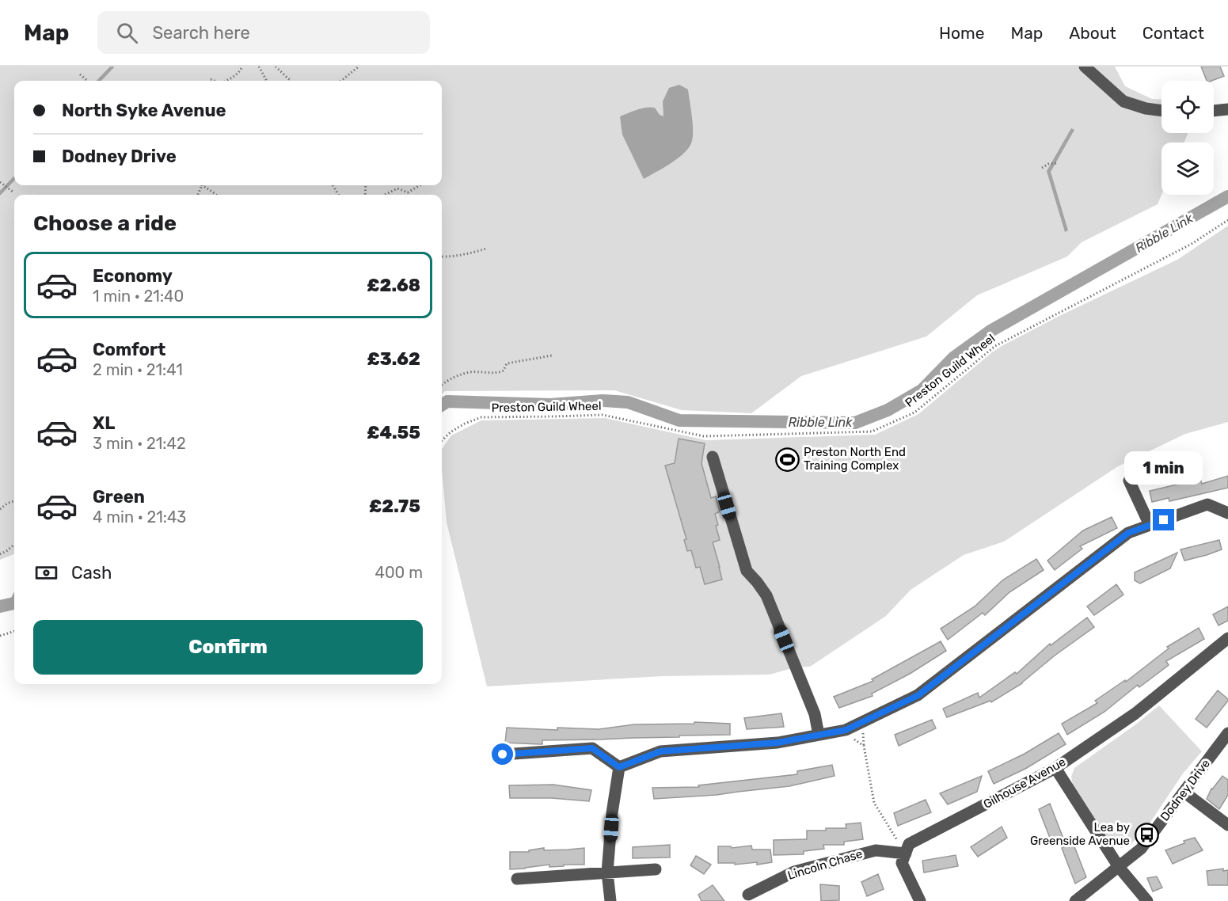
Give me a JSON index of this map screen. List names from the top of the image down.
{
  "streets": {
    "street": ["Gilhouse Avenue", "Dodney Drive", "Lincoln Chase"],
    "path": ["Preston Guild Wheel"]
  },
  "crossings": [
    ["Gilhouse Avenue", "Lincoln Chase"]
  ],
  "water": ["Ribble Link"],
  "places": {
    "sports": ["Preston North End Training Complex"],
    "bus stop": ["Lea by Greenside Avenue"]
  },
  "page": {
    "header": "Map",
    "search": "Search here",
    "nav": [
      "Home",
      "Map",
      "About",
      "Contact"
    ],
    "banner": ["North Syke Avenue", "Dodney Drive"],
    "heading": "Choose a ride",
    "list": [
      {
        "name": "Economy",
        "note": "1 min · 21:40",
        "value": "£2.68"
      },
      {
        "name": "Comfort",
        "note": "2 min · 21:41",
        "value": "£3.62"
      },
      {
        "name": "XL",
        "note": "3 min · 21:42",
        "value": "£4.55"
      },
      {
        "name": "Green",
        "note": "4 min · 21:43",
        "value": "£2.75"
      }
    ],
    "bubble": "1 min",
    "pay": ["Cash", "400 m"],
    "buttons": "Confirm"
  }
}
